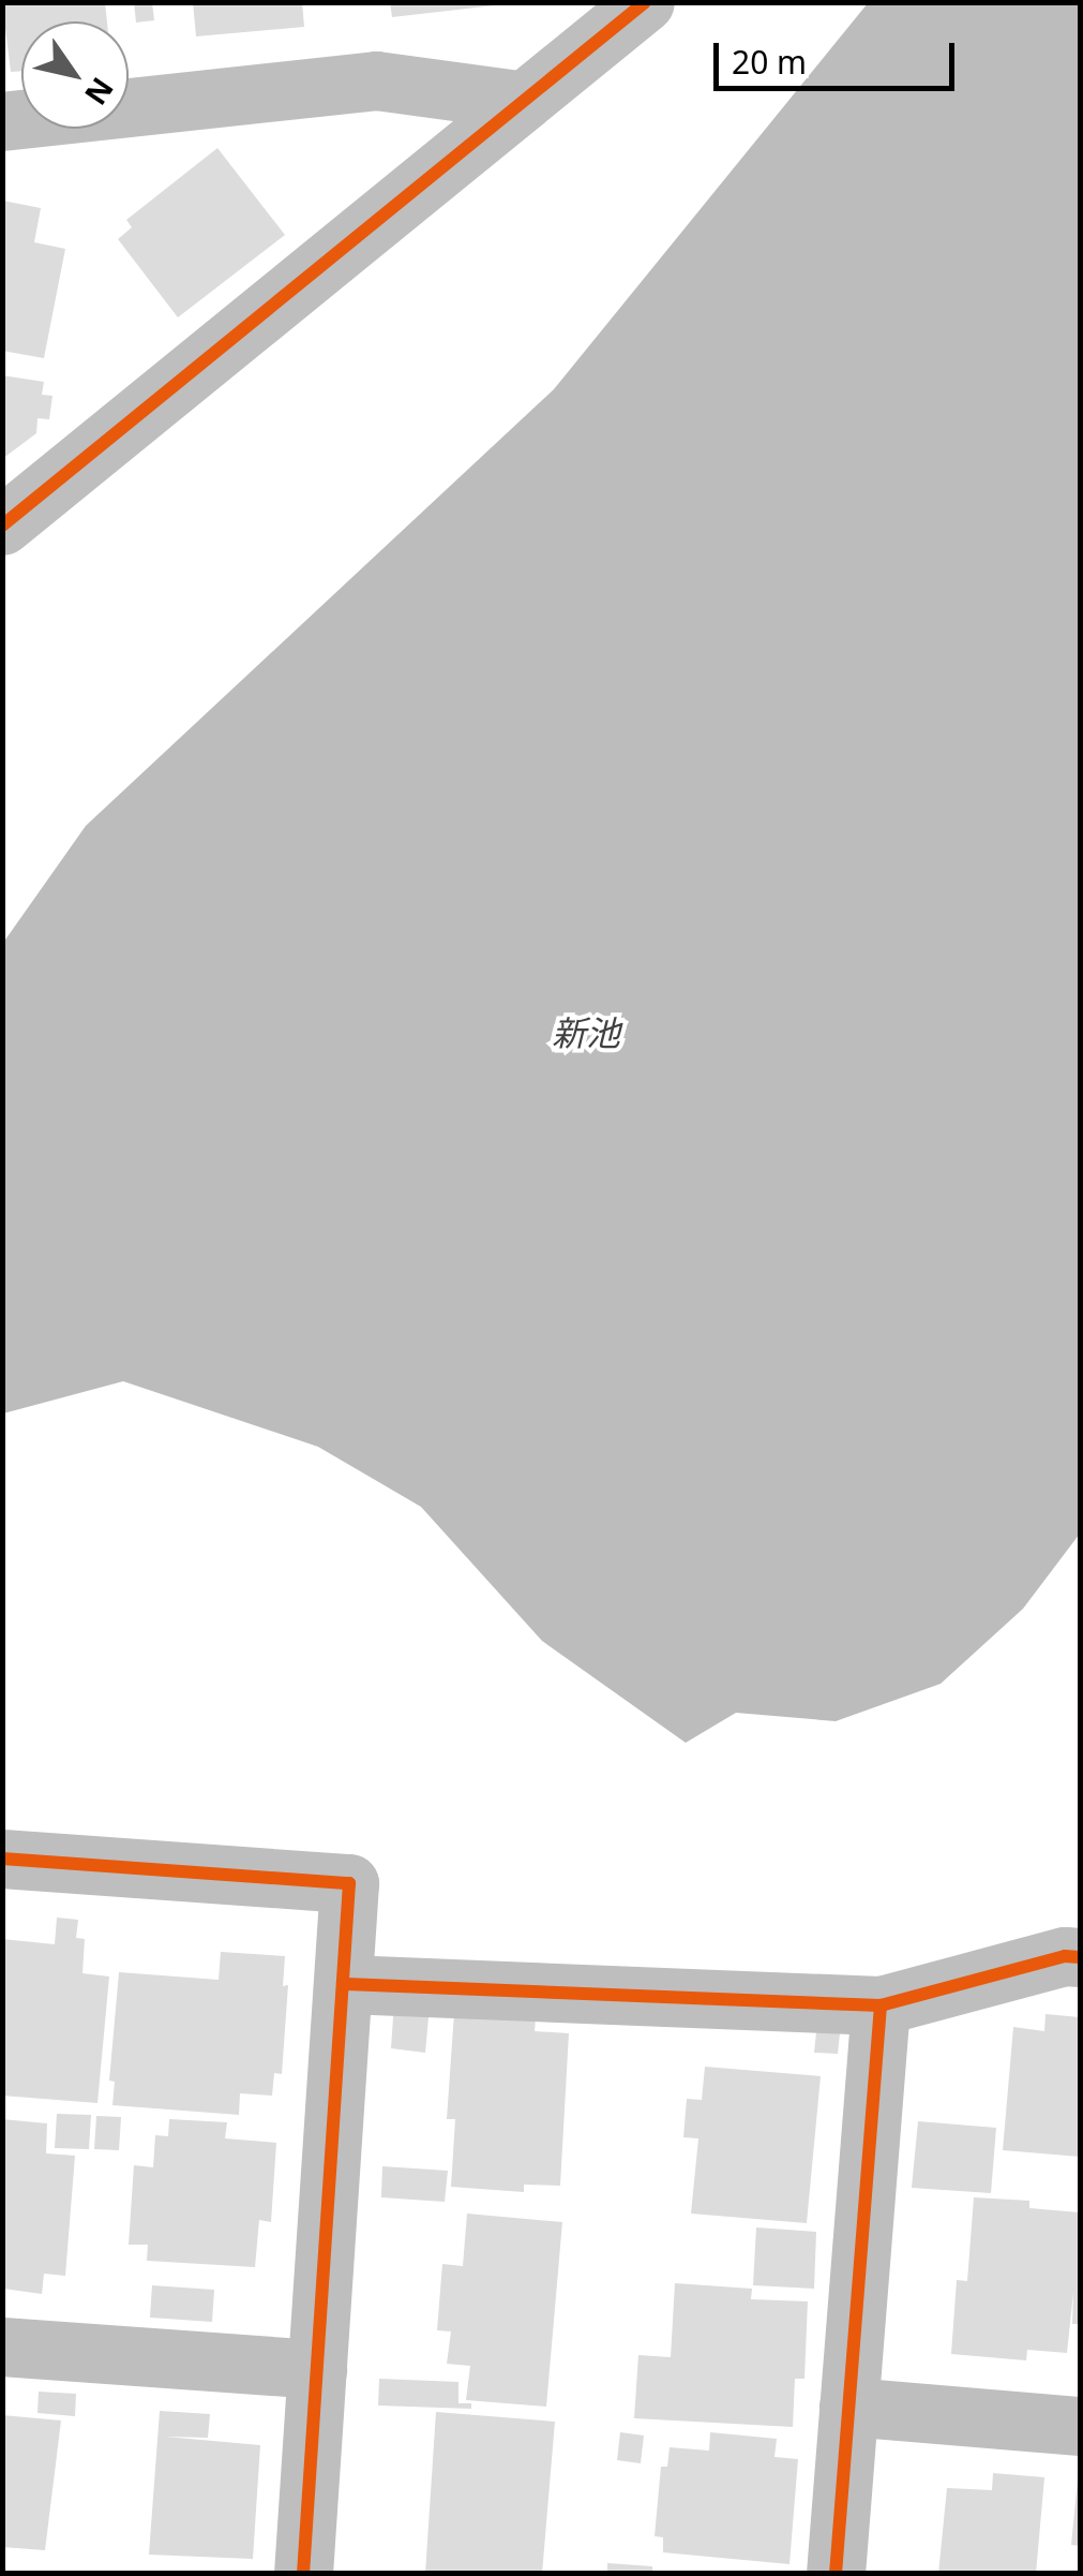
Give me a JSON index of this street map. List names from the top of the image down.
{
  "water": ["新池"],
  "scale_bar": "20 m",
  "north": "bottom right"
}
